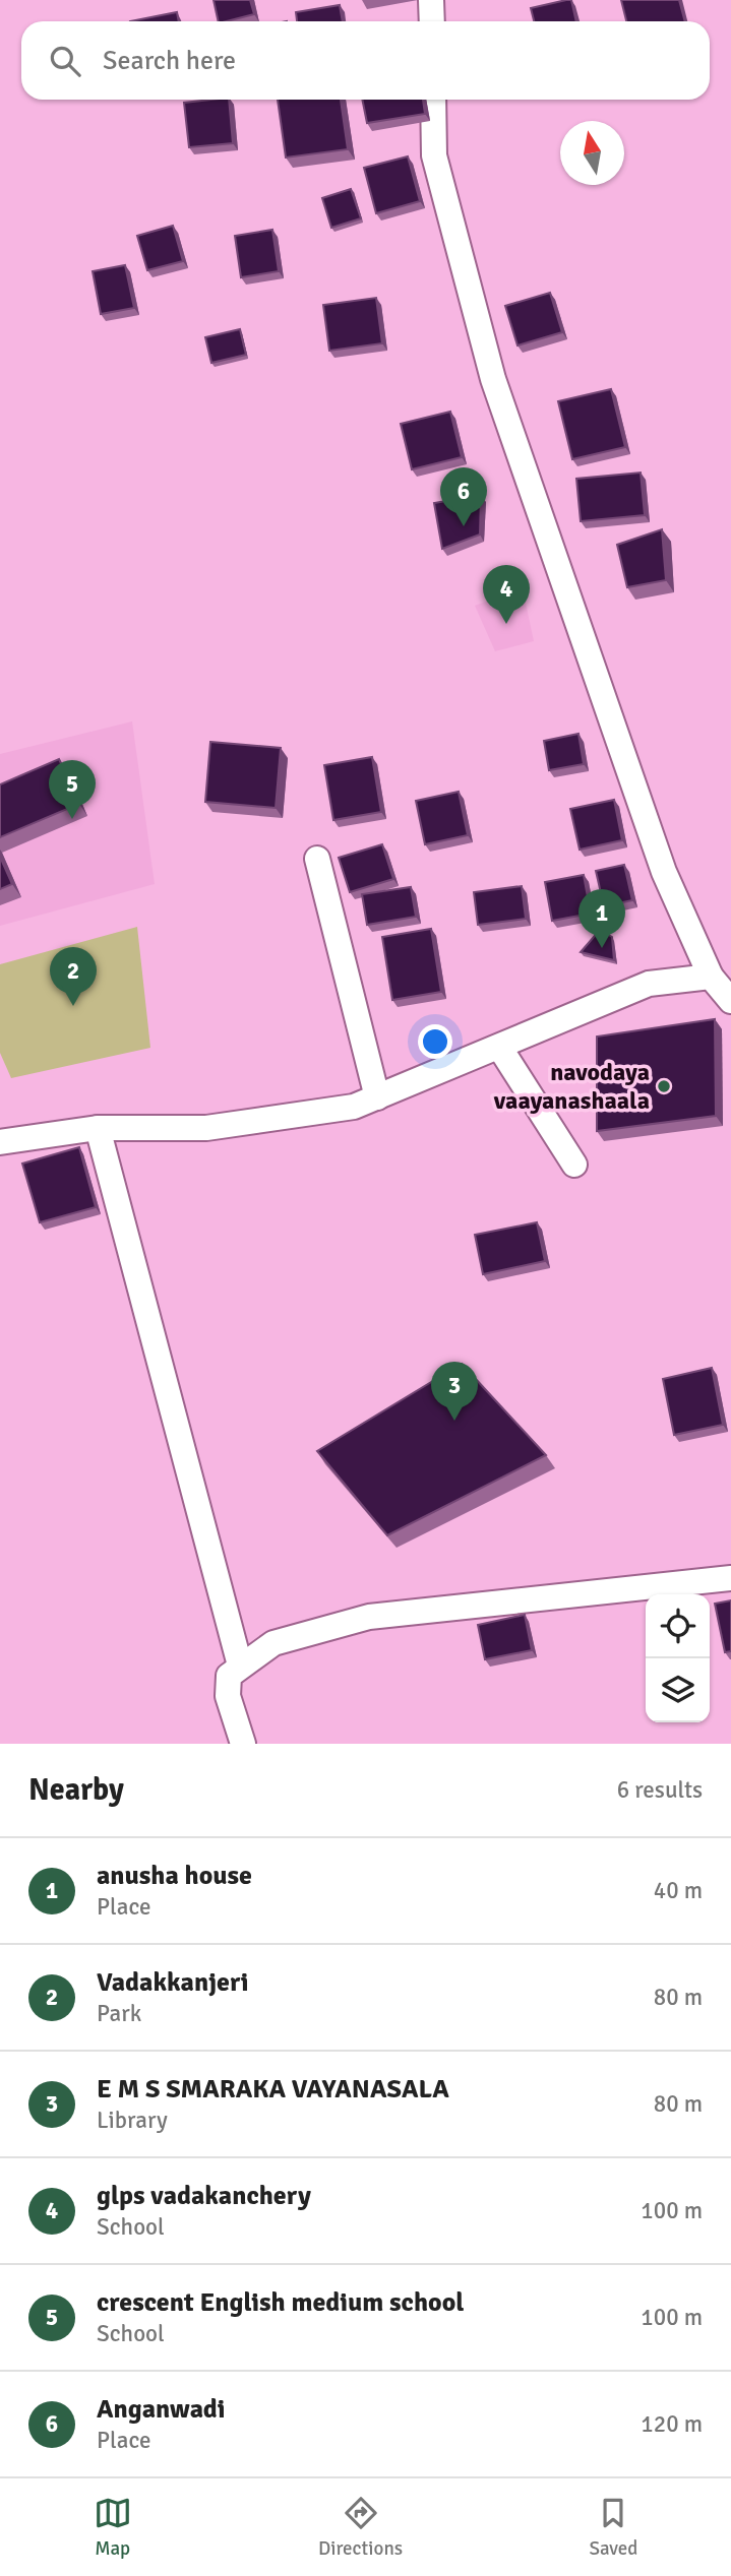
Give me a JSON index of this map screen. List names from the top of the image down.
{
  "places": ["navodaya vaayanashaala"],
  "north": "top",
  "page": {
    "search": "Search here",
    "pins": [
      "6",
      "4",
      "5",
      "1",
      "2",
      "3"
    ],
    "heading": ["Nearby", "6 results"],
    "list": [
      {
        "mark": "1",
        "name": "anusha house",
        "note": "Place",
        "value": "40 m"
      },
      {
        "mark": "2",
        "name": "Vadakkanjeri",
        "note": "Park",
        "value": "80 m"
      },
      {
        "mark": "3",
        "name": "E M S SMARAKA VAYANASALA",
        "note": "Library",
        "value": "80 m"
      },
      {
        "mark": "4",
        "name": "glps vadakanchery",
        "note": "School",
        "value": "100 m"
      },
      {
        "mark": "5",
        "name": "crescent English medium school",
        "note": "School",
        "value": "100 m"
      },
      {
        "mark": "6",
        "name": "Anganwadi",
        "note": "Place",
        "value": "120 m"
      }
    ],
    "nav": ["Map", "Directions", "Saved"]
  }
}
